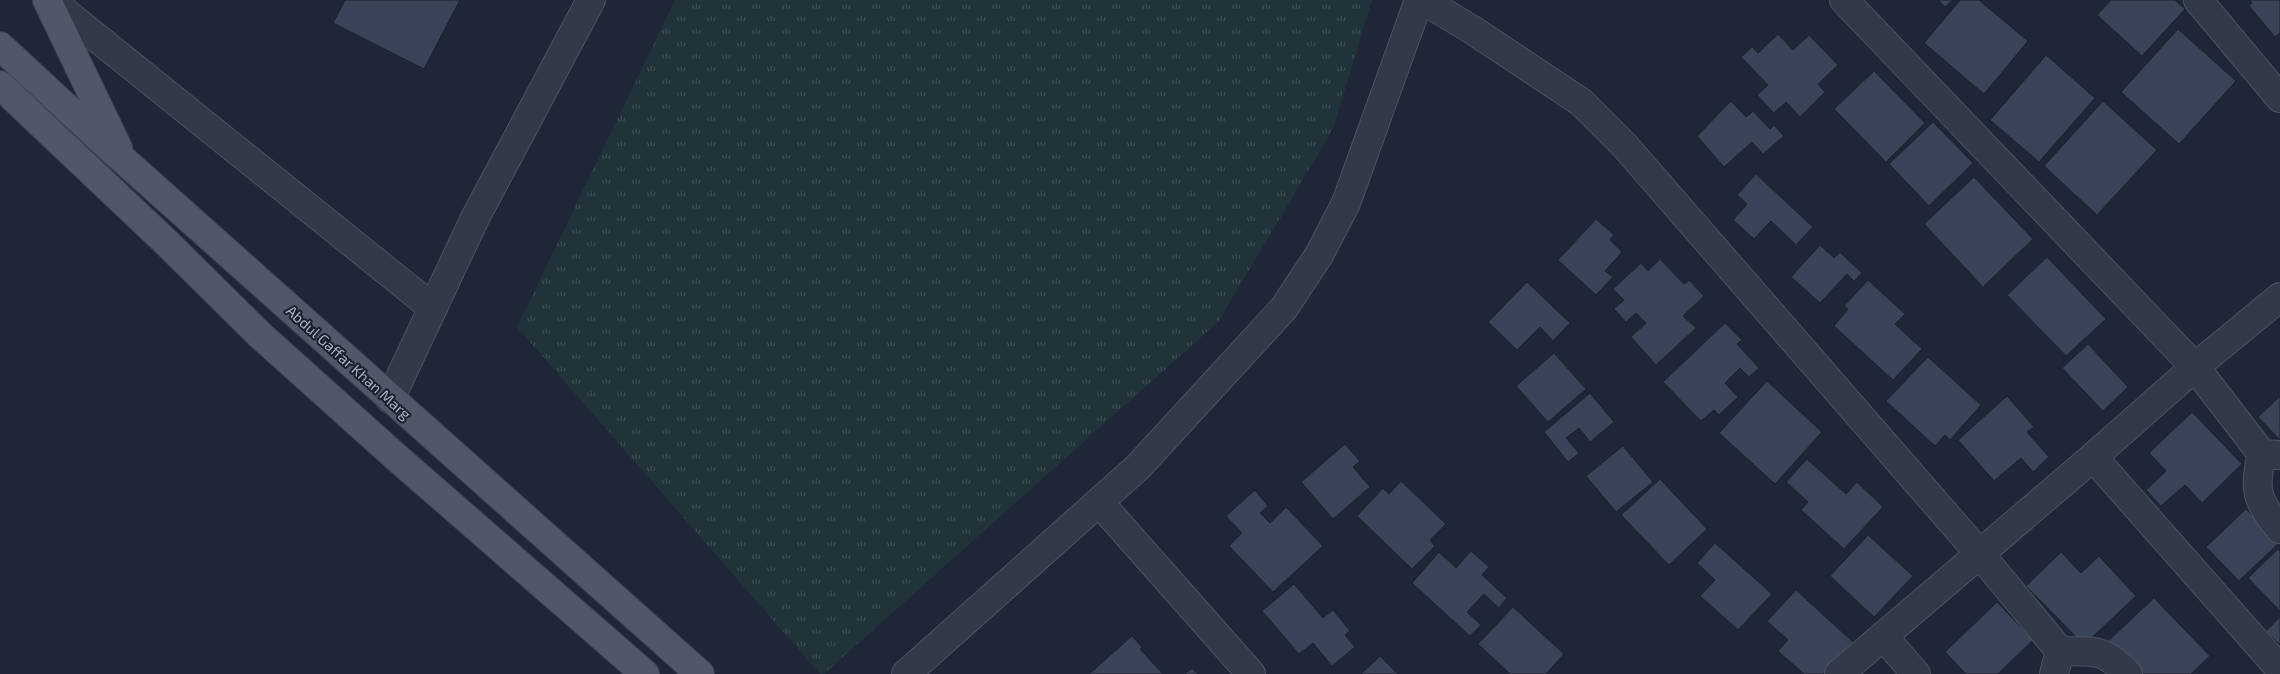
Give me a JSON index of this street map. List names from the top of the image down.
{
  "streets": {
    "main road": ["Abdul Gaffar Khan Marg"]
  }
}
